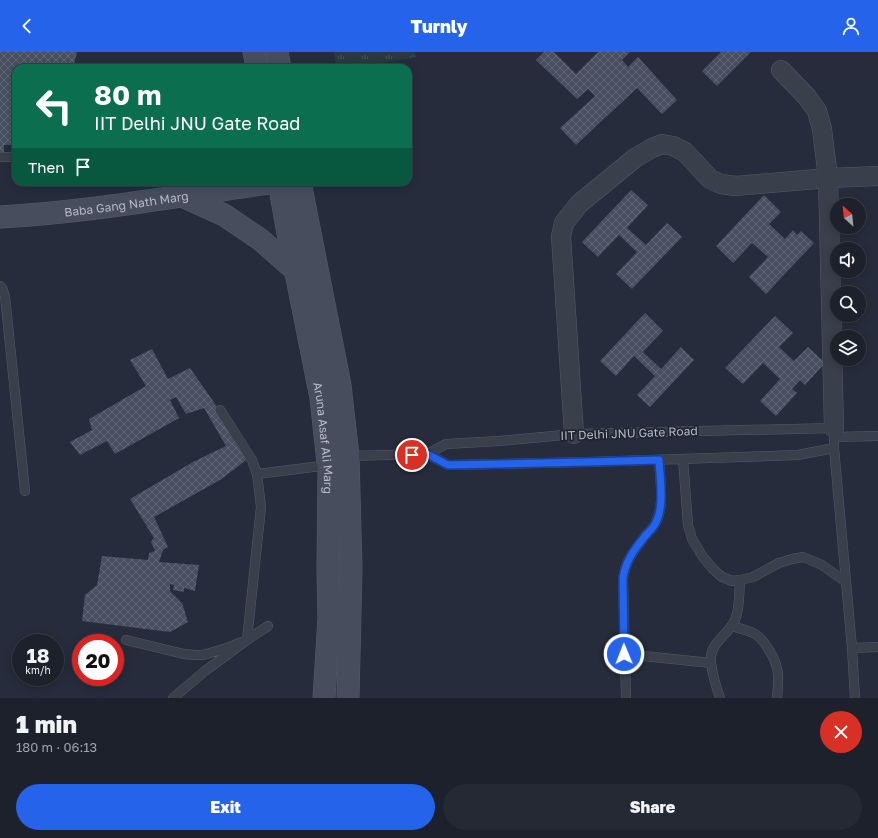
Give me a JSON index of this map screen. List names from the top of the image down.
{
  "streets": {
    "main road": ["Baba Gang Nath Marg", "Aruna Asaf Ali Marg"],
    "lane": ["IIT Delhi JNU Gate Road"]
  },
  "crossings": [
    ["IIT Delhi JNU Gate Road", "Aruna Asaf Ali Marg"]
  ],
  "north": "top left",
  "page": {
    "header": "Turnly",
    "turn": ["80 m", "IIT Delhi JNU Gate Road"],
    "then": "Then",
    "speed": "18 km/h",
    "limit": "20",
    "heading": ["1 min", "180 m · 06:13"],
    "buttons": ["Exit", "Share"]
  }
}
